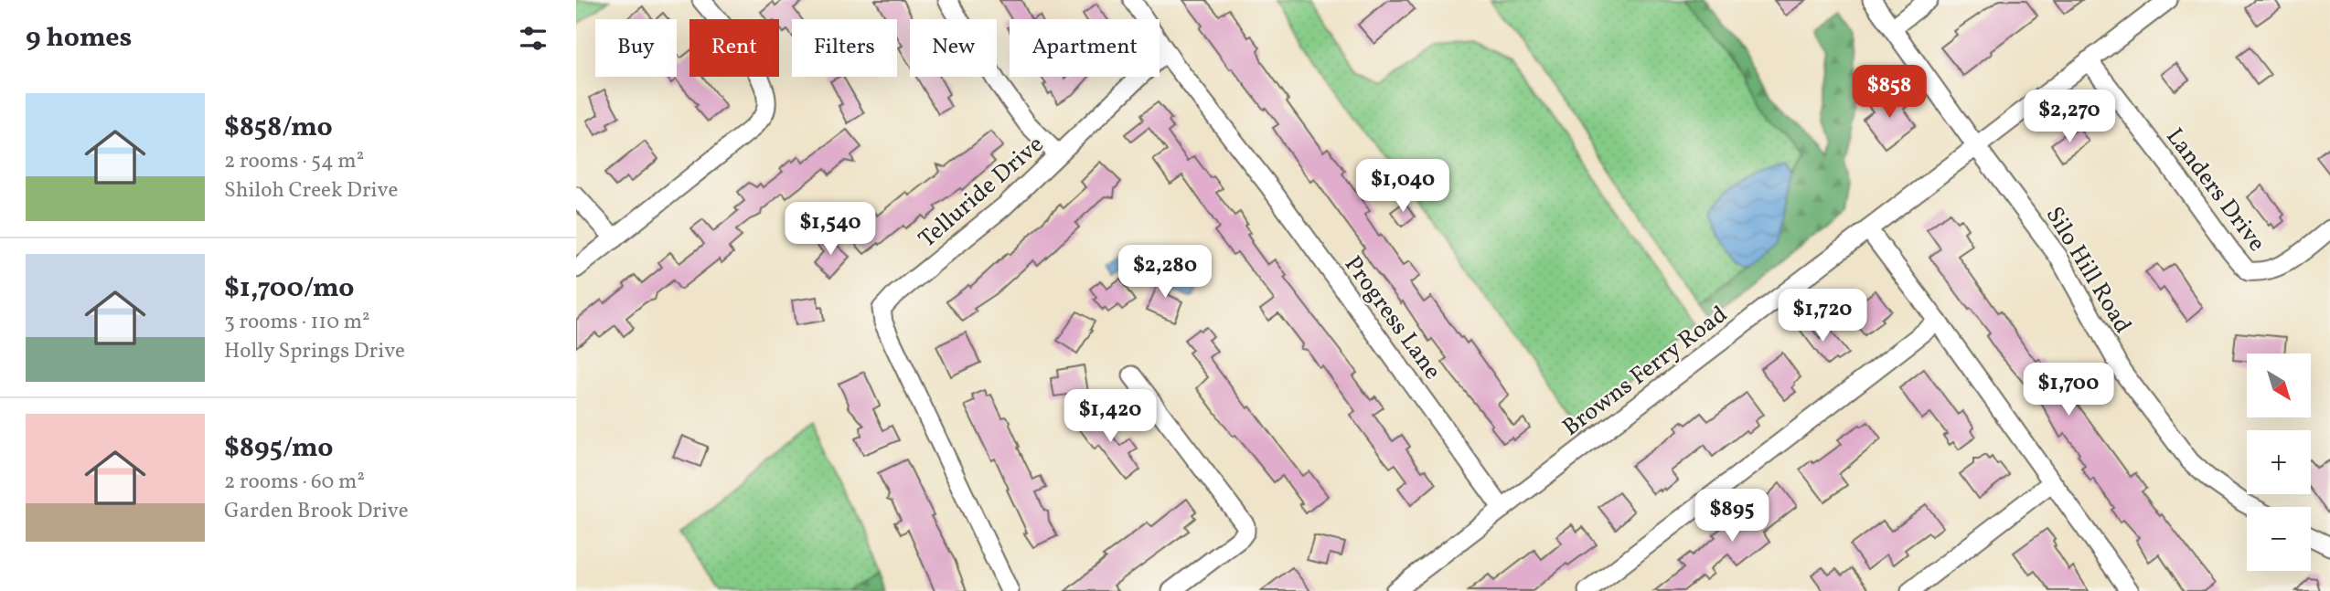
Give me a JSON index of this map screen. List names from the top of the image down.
{
  "streets": {
    "street": [
      "Landers Drive",
      "Telluride Drive",
      "Silo Hill Road",
      "Progress Lane",
      "Browns Ferry Road"
    ]
  },
  "crossings": [
    ["Landers Drive", "Browns Ferry Road"],
    ["Telluride Drive", "Progress Lane"],
    ["Silo Hill Road", "Browns Ferry Road"],
    ["Progress Lane", "Browns Ferry Road"]
  ],
  "north": "bottom right",
  "page": {
    "heading": "9 homes",
    "chip": [
      "Buy",
      "Rent",
      "Filters",
      "New",
      "Apartment"
    ],
    "price": [
      "$858",
      "$2,270",
      "$1,040",
      "$1,540",
      "$2,280",
      "$1,720",
      "$1,700",
      "$1,420",
      "$895"
    ],
    "list": [
      {
        "name": "$858/mo",
        "note": "2 rooms · 54 m² · Shiloh Creek Drive"
      },
      {
        "name": "$1,700/mo",
        "note": "3 rooms · 110 m² · Holly Springs Drive"
      },
      {
        "name": "$895/mo",
        "note": "2 rooms · 60 m² · Garden Brook Drive"
      }
    ],
    "map_buttons": ["+", "−"]
  }
}
